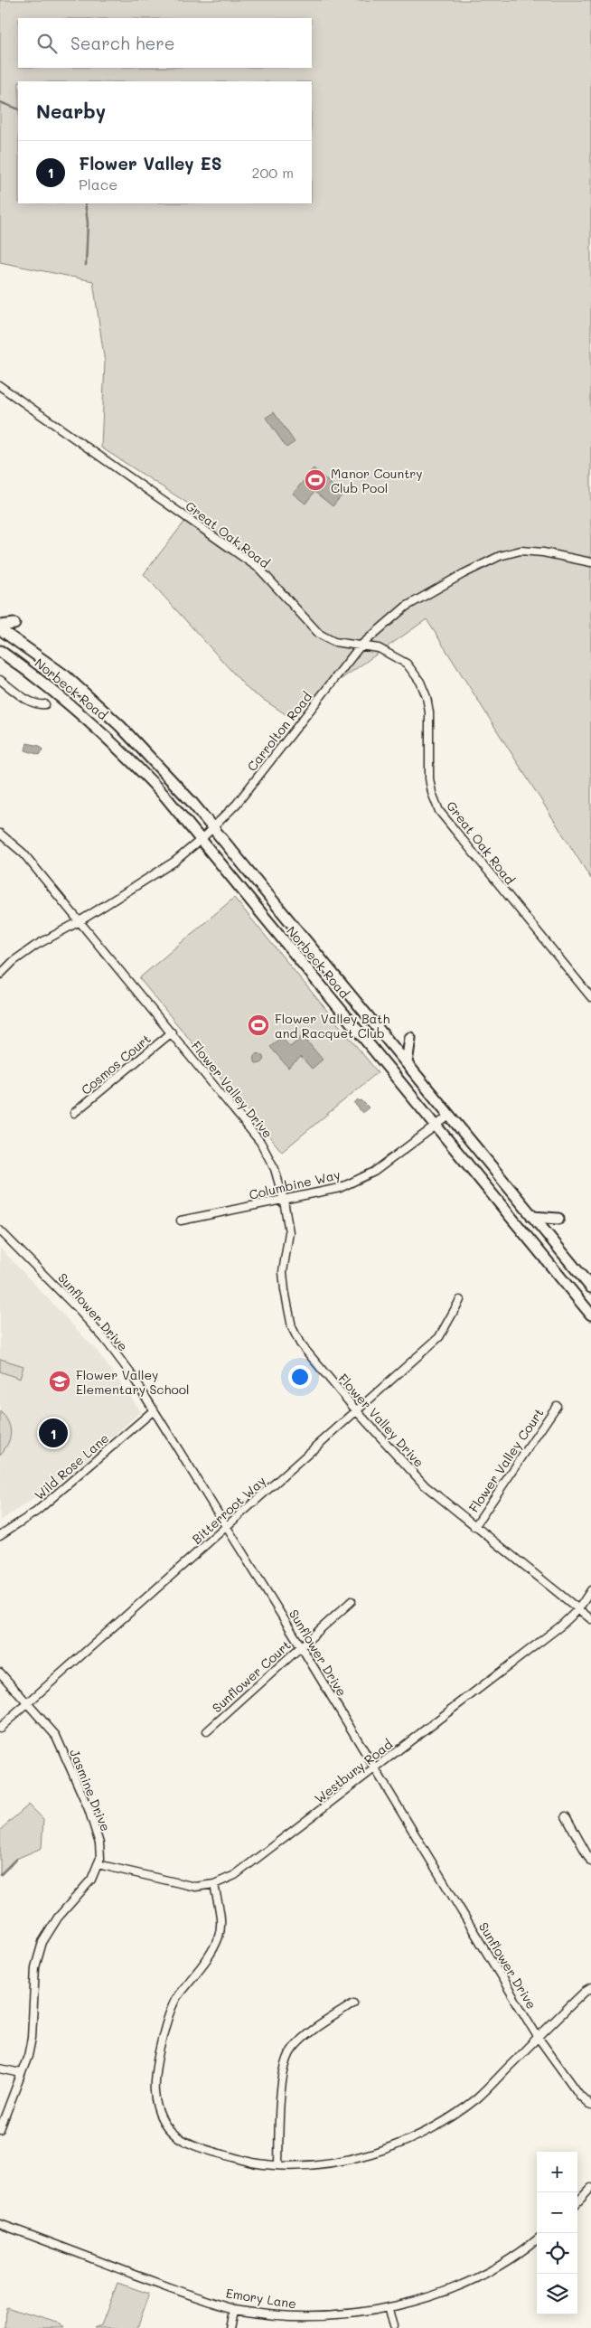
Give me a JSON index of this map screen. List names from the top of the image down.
{
  "streets": {
    "main road": ["Norbeck Road"],
    "street": [
      "Great Oak Road",
      "Carrolton Road",
      "Cosmos Court",
      "Flower Valley Drive",
      "Columbine Way",
      "Sunflower Drive",
      "Flower Valley Court",
      "Wild Rose Lane",
      "Bitterroot Way",
      "Sunflower Court",
      "Westbury Road",
      "Jasmine Drive",
      "Emory Lane"
    ]
  },
  "crossings": [
    ["Great Oak Road", "Carrolton Road"],
    ["Norbeck Road", "Carrolton Road"],
    ["Norbeck Road", "Columbine Way"],
    ["Carrolton Road", "Flower Valley Drive"],
    ["Cosmos Court", "Flower Valley Drive"],
    ["Flower Valley Drive", "Columbine Way"],
    ["Flower Valley Drive", "Flower Valley Court"],
    ["Flower Valley Drive", "Bitterroot Way"],
    ["Flower Valley Drive", "Westbury Road"],
    ["Sunflower Drive", "Wild Rose Lane"],
    ["Sunflower Drive", "Bitterroot Way"],
    ["Sunflower Drive", "Sunflower Court"],
    ["Sunflower Drive", "Westbury Road"],
    ["Bitterroot Way", "Jasmine Drive"],
    ["Westbury Road", "Jasmine Drive"]
  ],
  "places": {
    "sports": ["Manor Country Club Pool", "Flower Valley Bath and Racquet Club"],
    "school or university": ["Flower Valley Elementary School"]
  },
  "page": {
    "search": "Search here",
    "heading": "Nearby",
    "list": [
      {
        "mark": "1",
        "name": "Flower Valley ES",
        "note": "Place",
        "value": "200 m"
      }
    ],
    "pins": "1",
    "map_buttons": ["+", "−"]
  }
}
